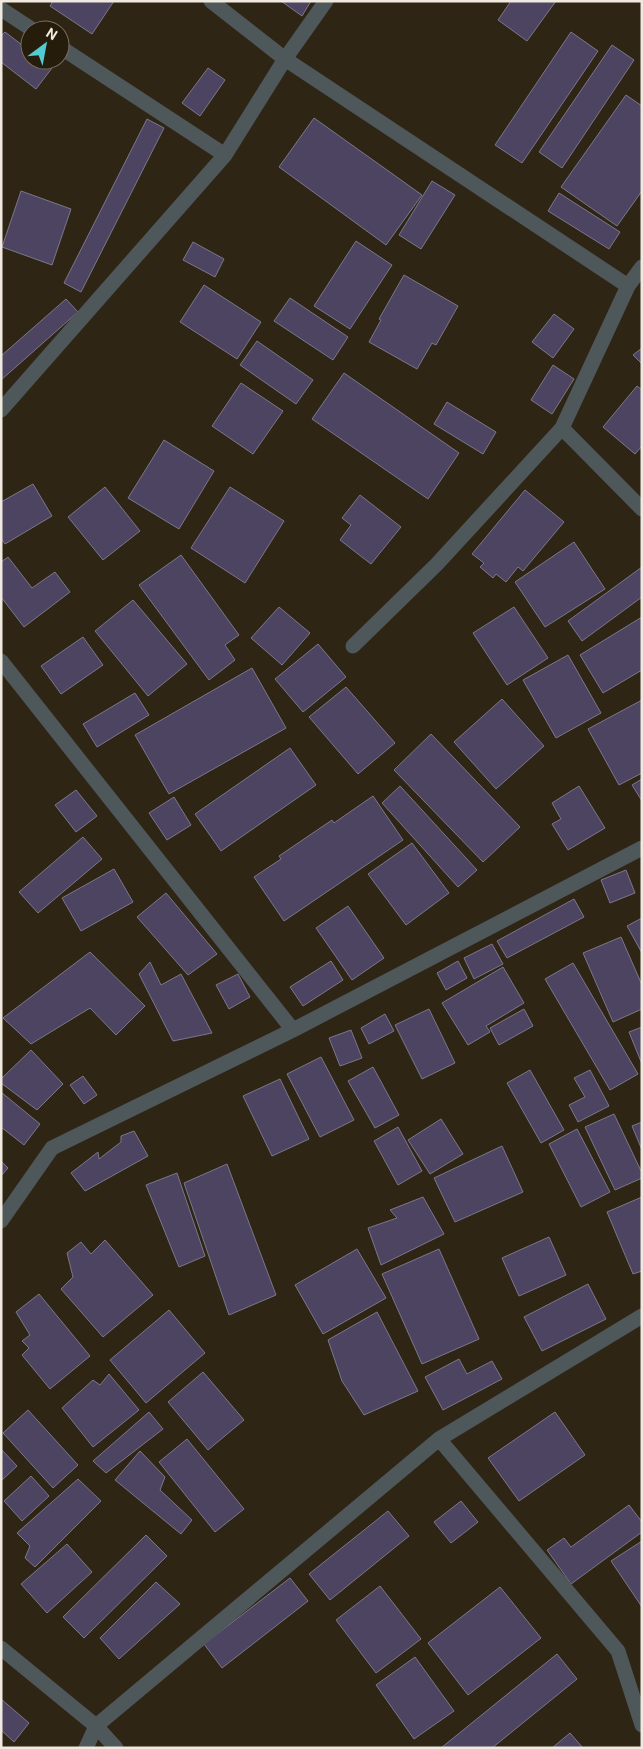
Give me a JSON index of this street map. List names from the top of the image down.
{
  "north": "top right"
}
